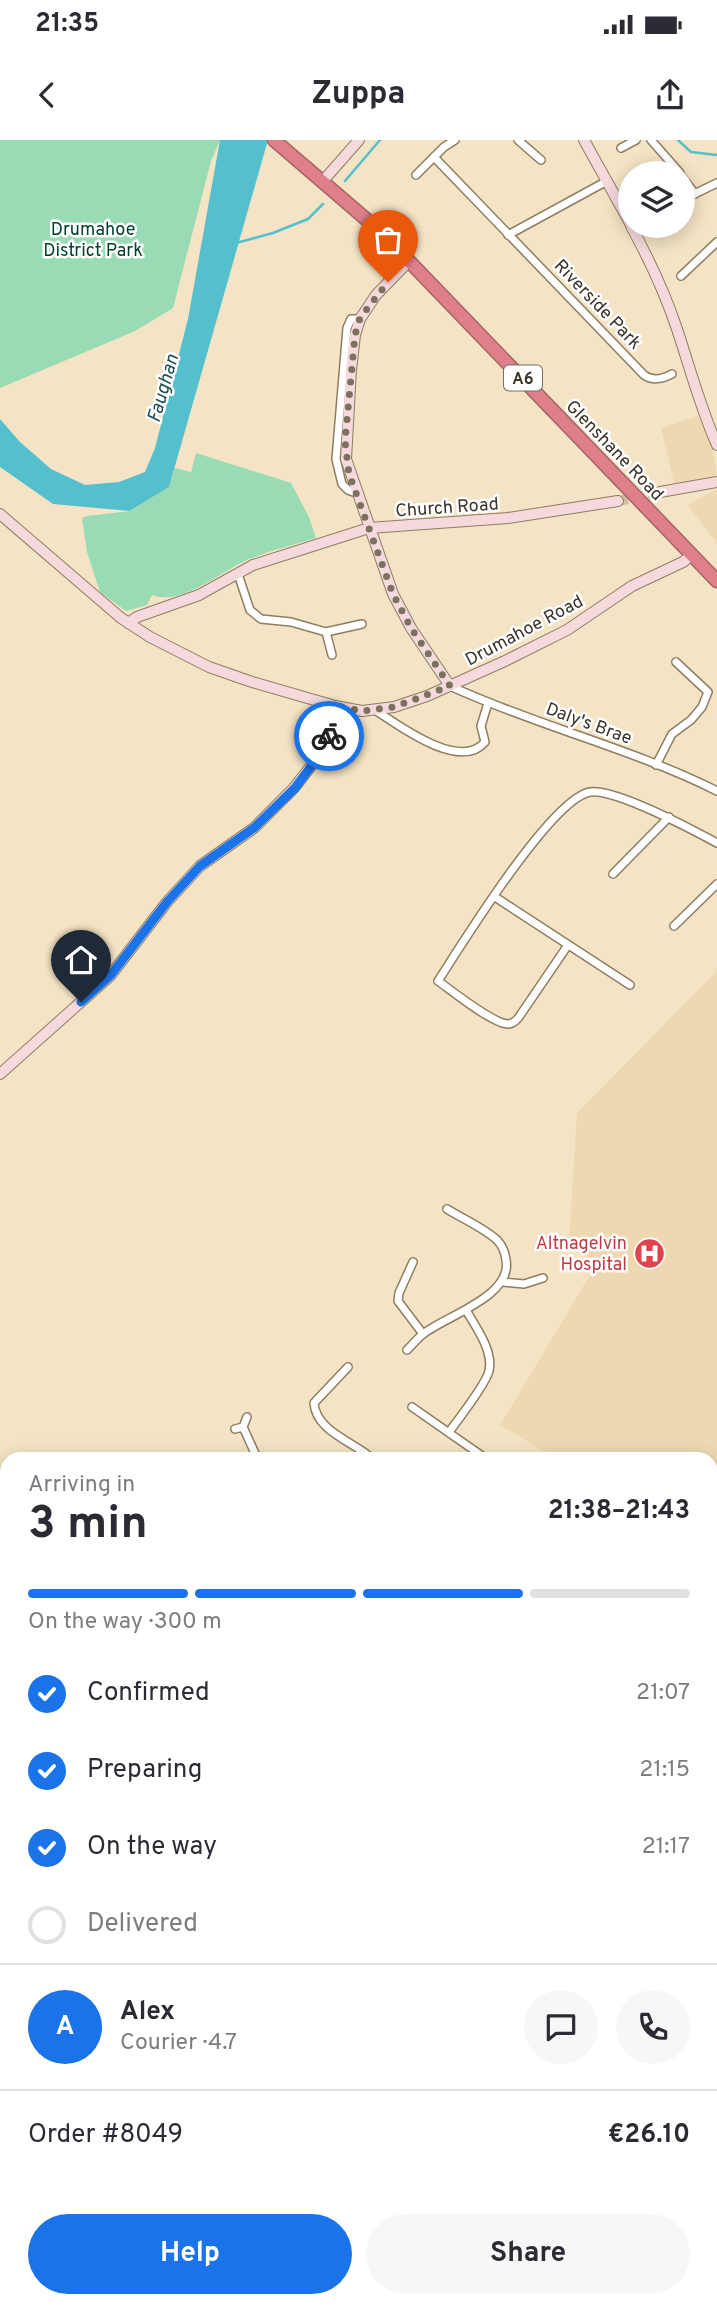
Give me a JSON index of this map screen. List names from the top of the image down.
{
  "streets": {
    "highway": ["A6", "Glenshane Road"],
    "street": [
      "Riverside Park",
      "Church Road",
      "Drumahoe Road",
      "Daly's Brae"
    ]
  },
  "crossings": [
    ["Glenshane Road", "Drumahoe Road"],
    ["Church Road", "Drumahoe Road"],
    ["Drumahoe Road", "Daly's Brae"]
  ],
  "water": ["Faughan"],
  "parks": ["Drumahoe District Park"],
  "places": {
    "hospital": ["Altnagelvin Hospital"]
  },
  "page": {
    "status": "21:35",
    "header": "Zuppa",
    "heading": ["3 min", "Arriving in", "21:38–21:43"],
    "panel": [
      "Alex",
      "Courier · 4.7",
      "Order #8049",
      "€26.10"
    ],
    "bar": "On the way · 300 m",
    "list": [
      ["Confirmed", "21:07"],
      ["Preparing", "21:15"],
      ["On the way", "21:17"],
      "Delivered"
    ],
    "round": "A",
    "buttons": ["Help", "Share"]
  }
}
